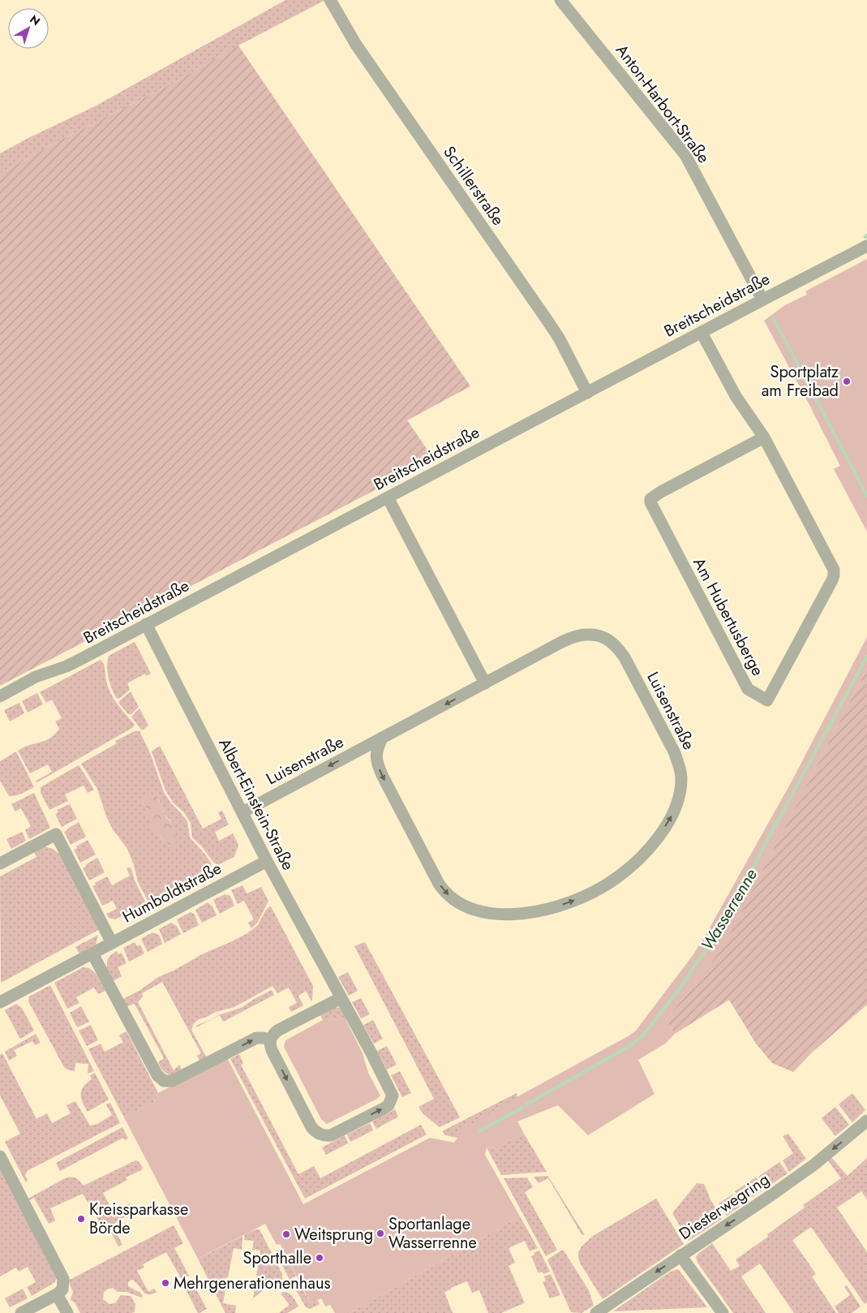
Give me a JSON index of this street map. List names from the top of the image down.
{
  "streets": {
    "street": [
      "Anton-Harbort-Straße",
      "Schillerstraße",
      "Breitscheidstraße",
      "Am Hubertusberge",
      "Luisenstraße",
      "Albert-Einstein-Straße",
      "Humboldtstraße",
      "Diesterwegring"
    ]
  },
  "crossings": [
    ["Anton-Harbort-Straße", "Breitscheidstraße"],
    ["Schillerstraße", "Breitscheidstraße"],
    ["Breitscheidstraße", "Am Hubertusberge"],
    ["Breitscheidstraße", "Albert-Einstein-Straße"],
    ["Luisenstraße", "Albert-Einstein-Straße"],
    ["Albert-Einstein-Straße", "Humboldtstraße"]
  ],
  "one_way": ["Diesterwegring"],
  "water": ["Wasserrenne"],
  "places": [
    "Sportplatz am Freibad",
    "Kreissparkasse Börde",
    "Sportanlage Wasserrenne",
    "Weitsprung",
    "Sporthalle",
    "Mehrgenerationenhaus"
  ],
  "north": "top right"
}
